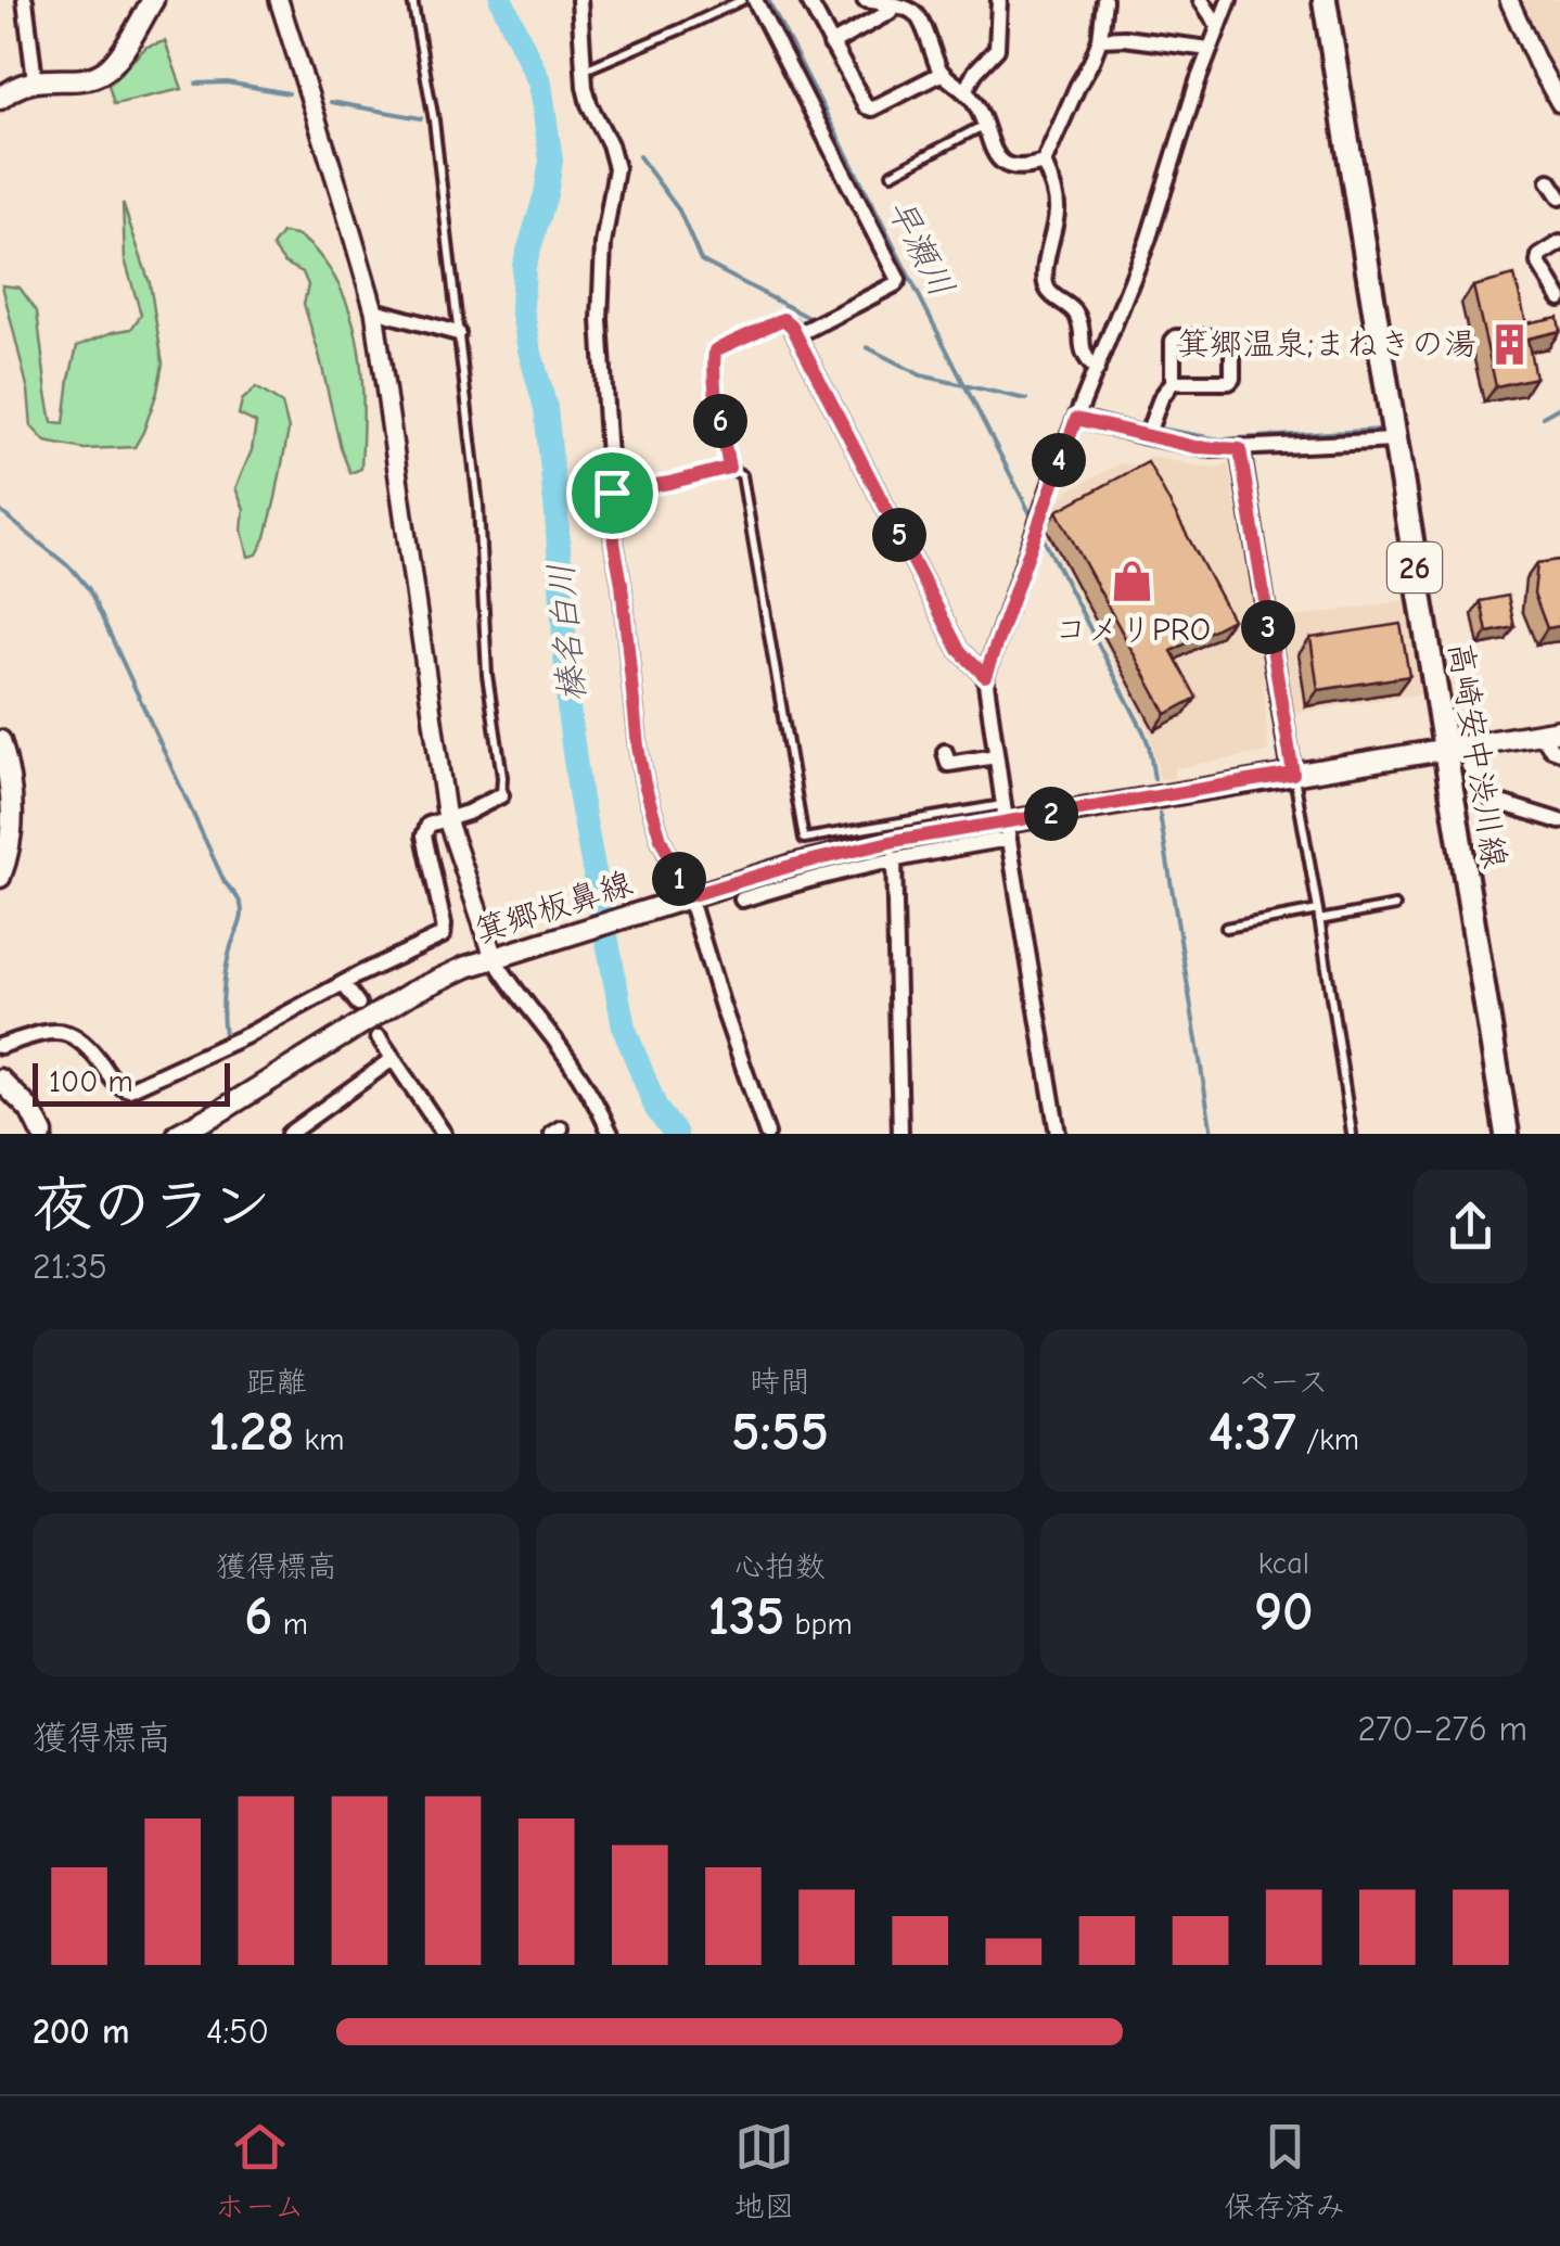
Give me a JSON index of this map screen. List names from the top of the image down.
{
  "streets": {
    "main road": ["26", "高崎安中渋川線", "箕郷板鼻線"]
  },
  "crossings": [
    ["高崎安中渋川線", "箕郷板鼻線"]
  ],
  "water": ["早瀬川", "榛名白川"],
  "places": {
    "building": ["箕郷温泉;まねきの湯"],
    "shop": ["コメリPRO"]
  },
  "scale_bar": "100 m",
  "page": {
    "pins": [
      "6",
      "4",
      "5",
      "3",
      "2",
      "1"
    ],
    "scale": "100 m",
    "heading": ["夜のラン", "21:35"],
    "stats": [
      ["距離", "1.28 km"],
      ["時間", "5:55"],
      ["ペース", "4:37 /km"],
      ["獲得標高", "6 m"],
      ["心拍数", "135 bpm"],
      ["kcal", "90"]
    ],
    "chart": ["獲得標高", "270–276 m"],
    "list": [
      {
        "name": "200 m",
        "note": "4:50"
      }
    ],
    "tabs": ["ホーム", "地図", "保存済み"]
  }
}
